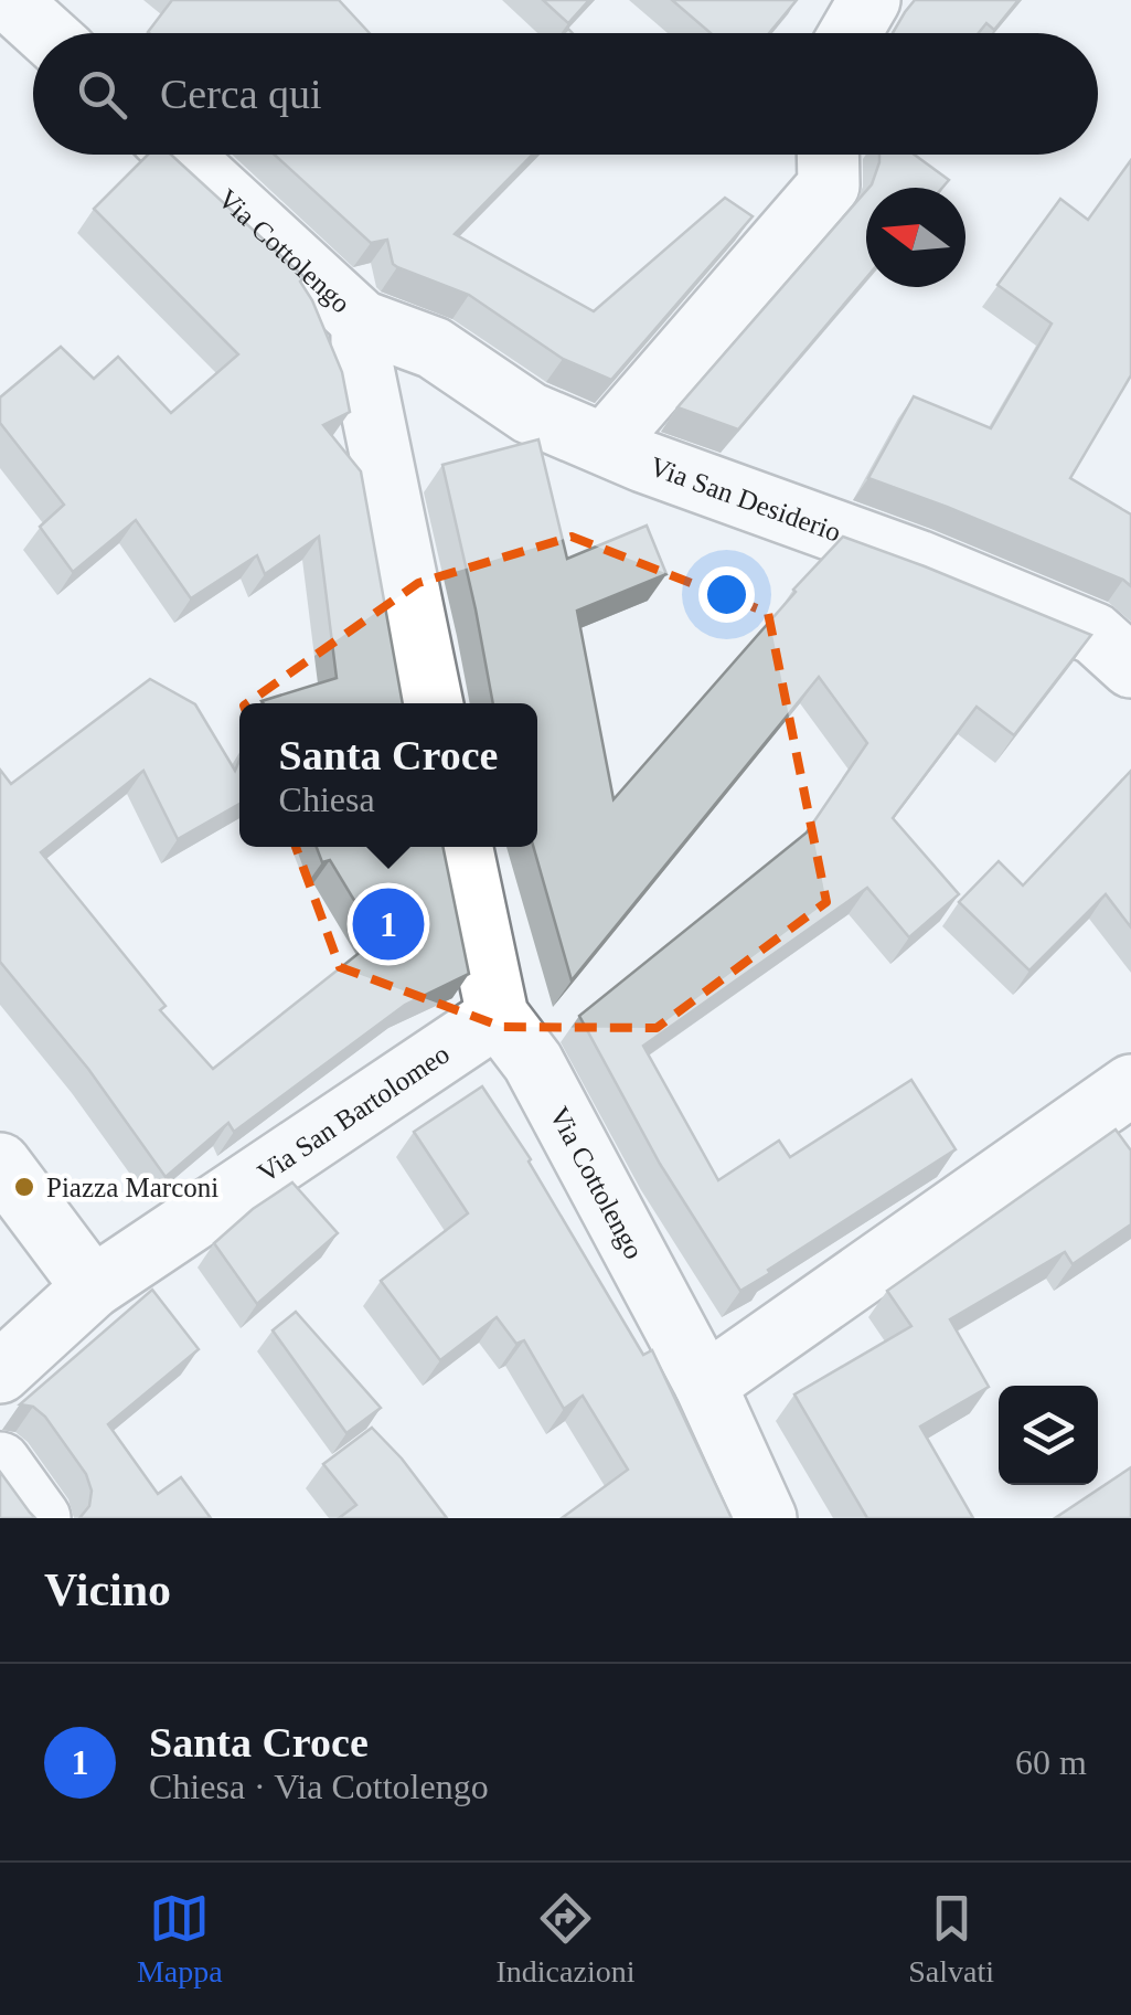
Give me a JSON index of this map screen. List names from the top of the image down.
{
  "streets": {
    "street": ["Via Cottolengo", "Via San Desiderio", "Via San Bartolomeo"]
  },
  "crossings": [
    ["Via Cottolengo", "Via San Desiderio"],
    ["Via Cottolengo", "Via San Bartolomeo"]
  ],
  "places": ["Piazza Marconi"],
  "north": "left",
  "page": {
    "search": "Cerca qui",
    "popup": ["Santa Croce", "Chiesa"],
    "pins": "1",
    "heading": "Vicino",
    "list": [
      {
        "mark": "1",
        "name": "Santa Croce",
        "note": "Chiesa · Via Cottolengo",
        "value": "60 m"
      }
    ],
    "nav": ["Mappa", "Indicazioni", "Salvati"]
  }
}
